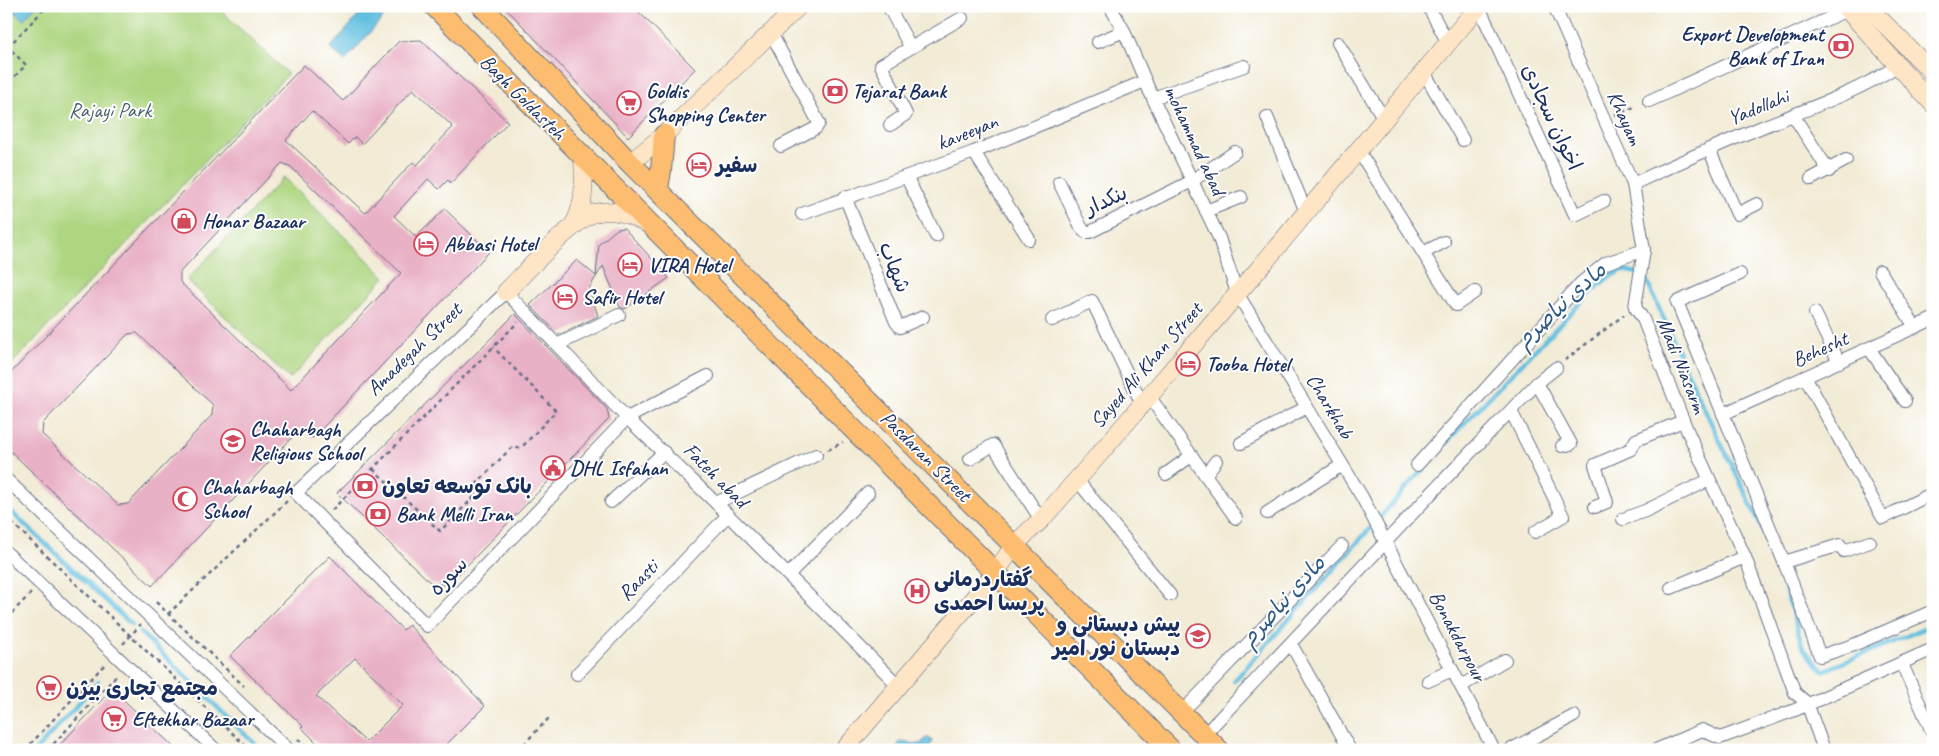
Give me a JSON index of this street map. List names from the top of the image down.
{
  "streets": {
    "main road": [
      "Bagh Goldasteh",
      "Amadegah Street",
      "Sayed Ali Khan Street",
      "Pasdaran Street"
    ],
    "street": [
      "Yadollahi",
      "اخوان سجادی",
      "Khayam",
      "kaveeyan",
      "mohammad abad",
      "بنکدار",
      "شهاب",
      "Behesht",
      "Madi Niasarm",
      "Charkhab",
      "Fateh abad",
      "سوره",
      "Raasti",
      "Bonakdarpour"
    ]
  },
  "crossings": [
    ["Bagh Goldasteh", "Amadegah Street"],
    ["Bagh Goldasteh", "Pasdaran Street"],
    ["Yadollahi", "Khayam"],
    ["اخوان سجادی", "Sayed Ali Khan Street"],
    ["Khayam", "Madi Niasarm"],
    ["kaveeyan", "mohammad abad"],
    ["kaveeyan", "شهاب"],
    ["mohammad abad", "بنکدار"],
    ["mohammad abad", "Sayed Ali Khan Street"],
    ["mohammad abad", "Charkhab"],
    ["Amadegah Street", "Pasdaran Street"],
    ["Amadegah Street", "Fateh abad"],
    ["Amadegah Street", "سوره"],
    ["Sayed Ali Khan Street", "Charkhab"],
    ["Sayed Ali Khan Street", "Pasdaran Street"],
    ["Sayed Ali Khan Street", "Fateh abad"],
    ["Charkhab", "Bonakdarpour"],
    ["Fateh abad", "سوره"],
    ["Fateh abad", "Raasti"]
  ],
  "water": ["مادی نیاصرم"],
  "parks": ["Rajayi Park"],
  "places": {
    "bank": [
      "Export Development Bank of Iran",
      "Tejarat Bank",
      "بانک توسعه تعاون",
      "Bank Melli Iran"
    ],
    "supermarket": ["Goldis Shopping Center", "مجتمع تجاری بیژن", "Eftekhar Bazaar"],
    "hotel": [
      "سفیر",
      "Abbasi Hotel",
      "VIRA Hotel",
      "Safir Hotel",
      "Tooba Hotel"
    ],
    "shop": ["Honar Bazaar"],
    "school or university": ["Chaharbagh Religious School", "پیش دبستانی و دبستان نور امیر"],
    "public building": ["DHL Isfahan"],
    "mosque": ["Chaharbagh School"],
    "hospital": ["گفتاردرمانی پریسا احمدی"]
  }
}
